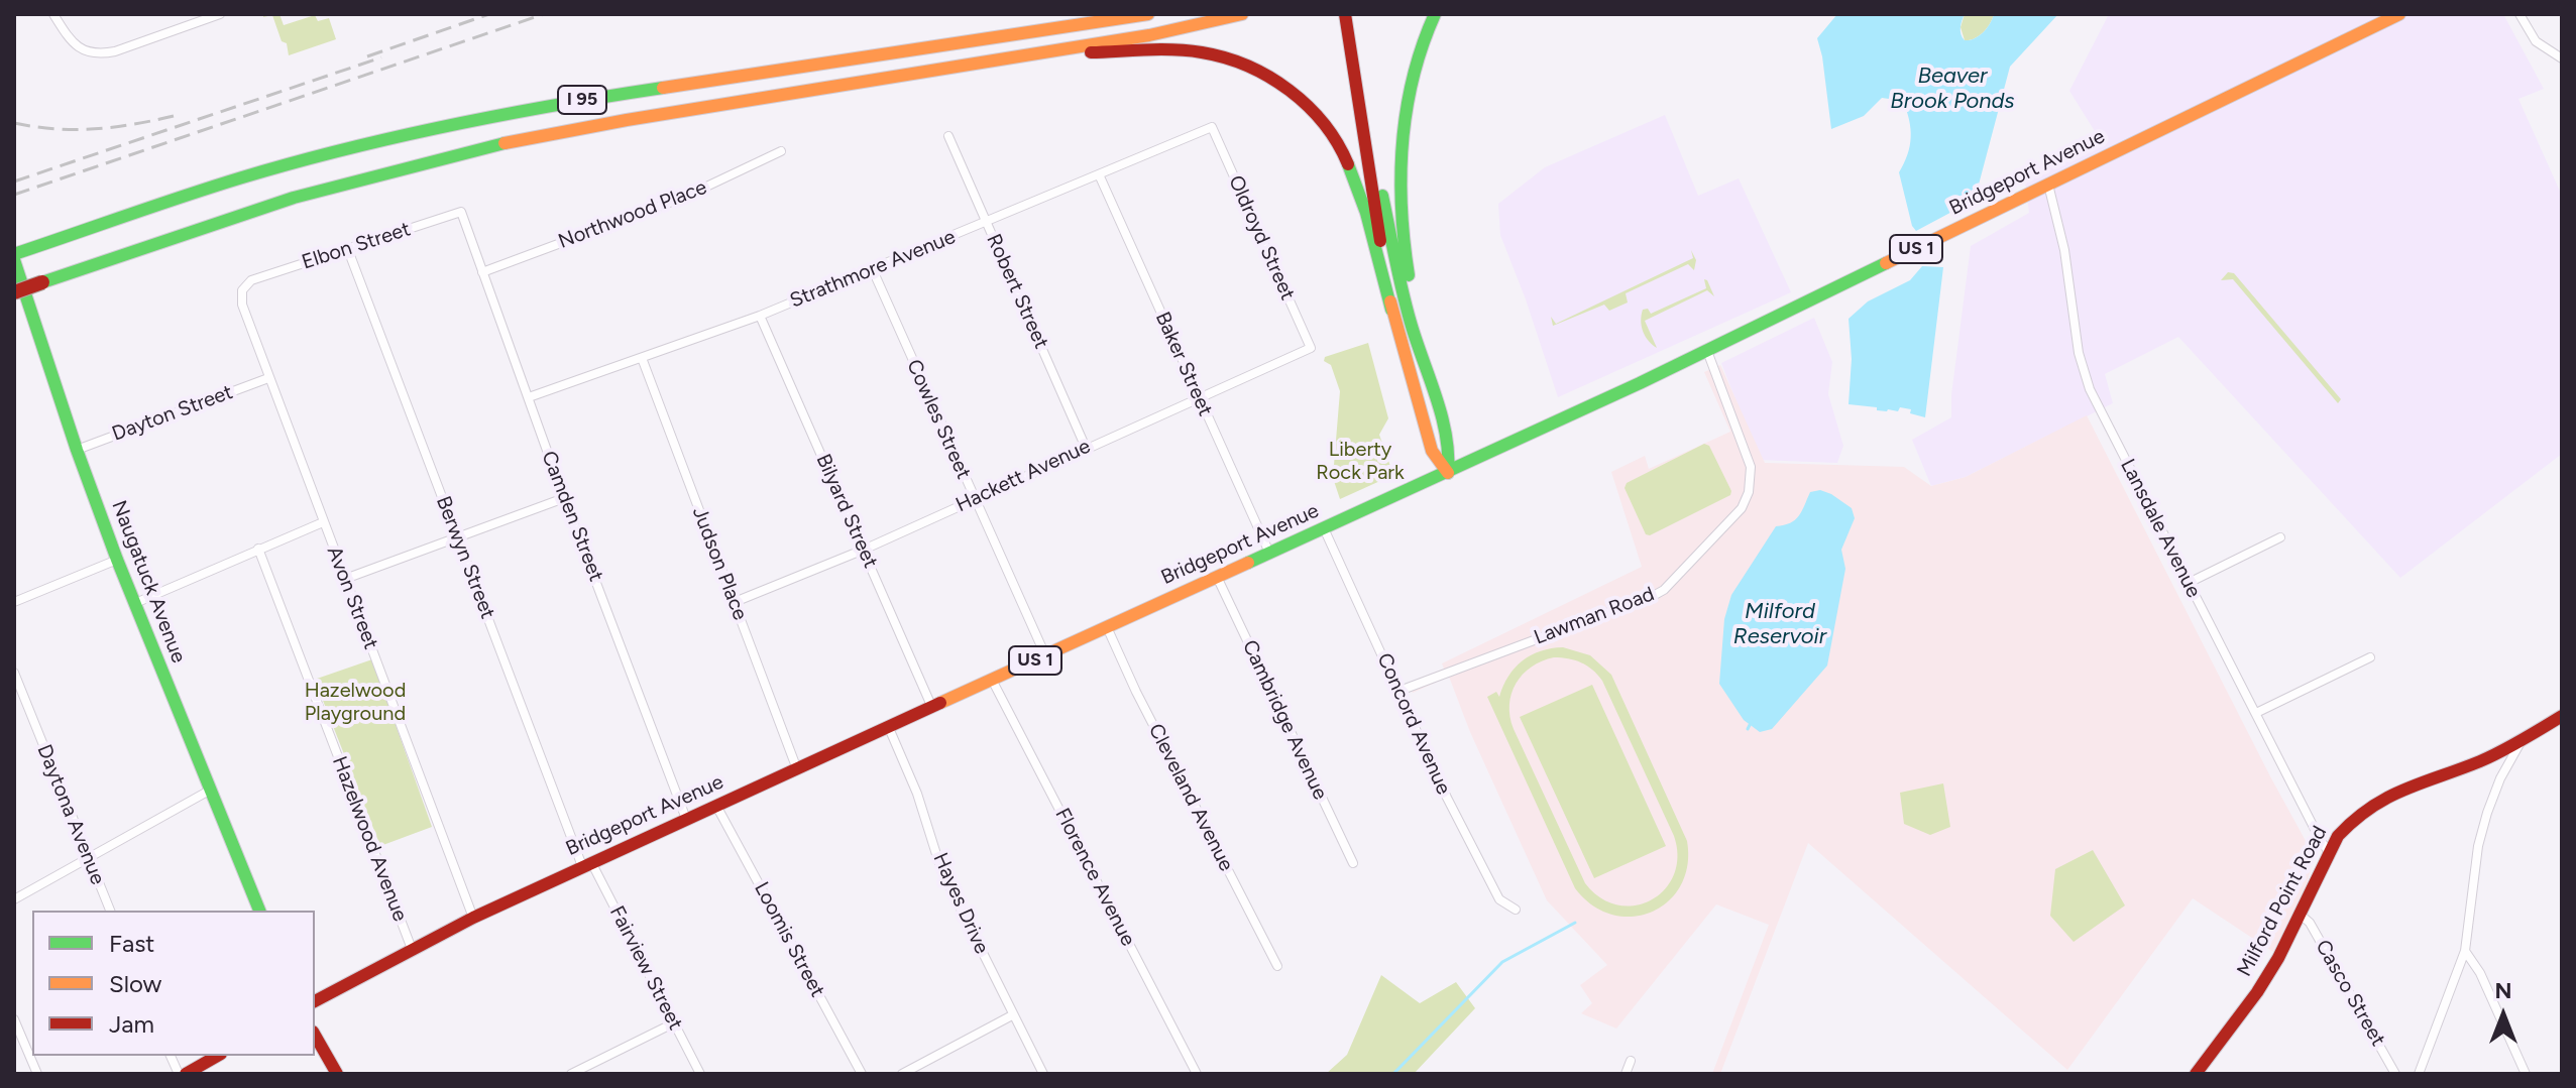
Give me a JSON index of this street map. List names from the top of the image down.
{
  "streets": {
    "main road": [
      "I 95",
      "Bridgeport Avenue",
      "US 1",
      "Naugatuck Avenue",
      "Milford Point Road"
    ],
    "street": [
      "Northwood Place",
      "Oldroyd Street",
      "Elbon Street",
      "Strathmore Avenue",
      "Robert Street",
      "Baker Street",
      "Dayton Street",
      "Cowles Street",
      "Hackett Avenue",
      "Bilyard Street",
      "Camden Street",
      "Lansdale Avenue",
      "Berwyn Street",
      "Judson Place",
      "Avon Street",
      "Lawman Road",
      "Cambridge Avenue",
      "Concord Avenue",
      "Cleveland Avenue",
      "Daytona Avenue",
      "Hazelwood Avenue",
      "Florence Avenue",
      "Hayes Drive",
      "Loomis Street",
      "Fairview Street",
      "Casco Street"
    ]
  },
  "crossings": [
    ["Bridgeport Avenue", "Baker Street"],
    ["Bridgeport Avenue", "Cowles Street"],
    ["Bridgeport Avenue", "Bilyard Street"],
    ["Bridgeport Avenue", "Camden Street"],
    ["Bridgeport Avenue", "Lansdale Avenue"],
    ["Bridgeport Avenue", "Berwyn Street"],
    ["Bridgeport Avenue", "Judson Place"],
    ["Bridgeport Avenue", "Avon Street"],
    ["Bridgeport Avenue", "Lawman Road"],
    ["Bridgeport Avenue", "Cambridge Avenue"],
    ["Bridgeport Avenue", "Concord Avenue"],
    ["Bridgeport Avenue", "Cleveland Avenue"],
    ["Bridgeport Avenue", "Hazelwood Avenue"],
    ["Bridgeport Avenue", "Florence Avenue"],
    ["Bridgeport Avenue", "Hayes Drive"],
    ["Bridgeport Avenue", "Loomis Street"],
    ["Bridgeport Avenue", "Fairview Street"],
    ["Northwood Place", "Camden Street"],
    ["Oldroyd Street", "Strathmore Avenue"],
    ["Oldroyd Street", "Hackett Avenue"],
    ["Elbon Street", "Camden Street"],
    ["Elbon Street", "Berwyn Street"],
    ["Elbon Street", "Avon Street"],
    ["Strathmore Avenue", "Robert Street"],
    ["Strathmore Avenue", "Baker Street"],
    ["Strathmore Avenue", "Cowles Street"],
    ["Strathmore Avenue", "Bilyard Street"],
    ["Strathmore Avenue", "Camden Street"],
    ["Strathmore Avenue", "Judson Place"],
    ["Robert Street", "Hackett Avenue"],
    ["Baker Street", "Hackett Avenue"],
    ["Dayton Street", "Naugatuck Avenue"],
    ["Dayton Street", "Avon Street"],
    ["Cowles Street", "Hackett Avenue"],
    ["Hackett Avenue", "Bilyard Street"],
    ["Hackett Avenue", "Judson Place"],
    ["Lansdale Avenue", "Milford Point Road"],
    ["Berwyn Street", "Fairview Street"],
    ["Lawman Road", "Concord Avenue"],
    ["Milford Point Road", "Casco Street"]
  ],
  "water": ["Beaver Brook Ponds", "Milford Reservoir"],
  "parks": ["Liberty Rock Park", "Hazelwood Playground"],
  "legend": ["Fast", "Slow", "Jam"],
  "north": "top"
}
